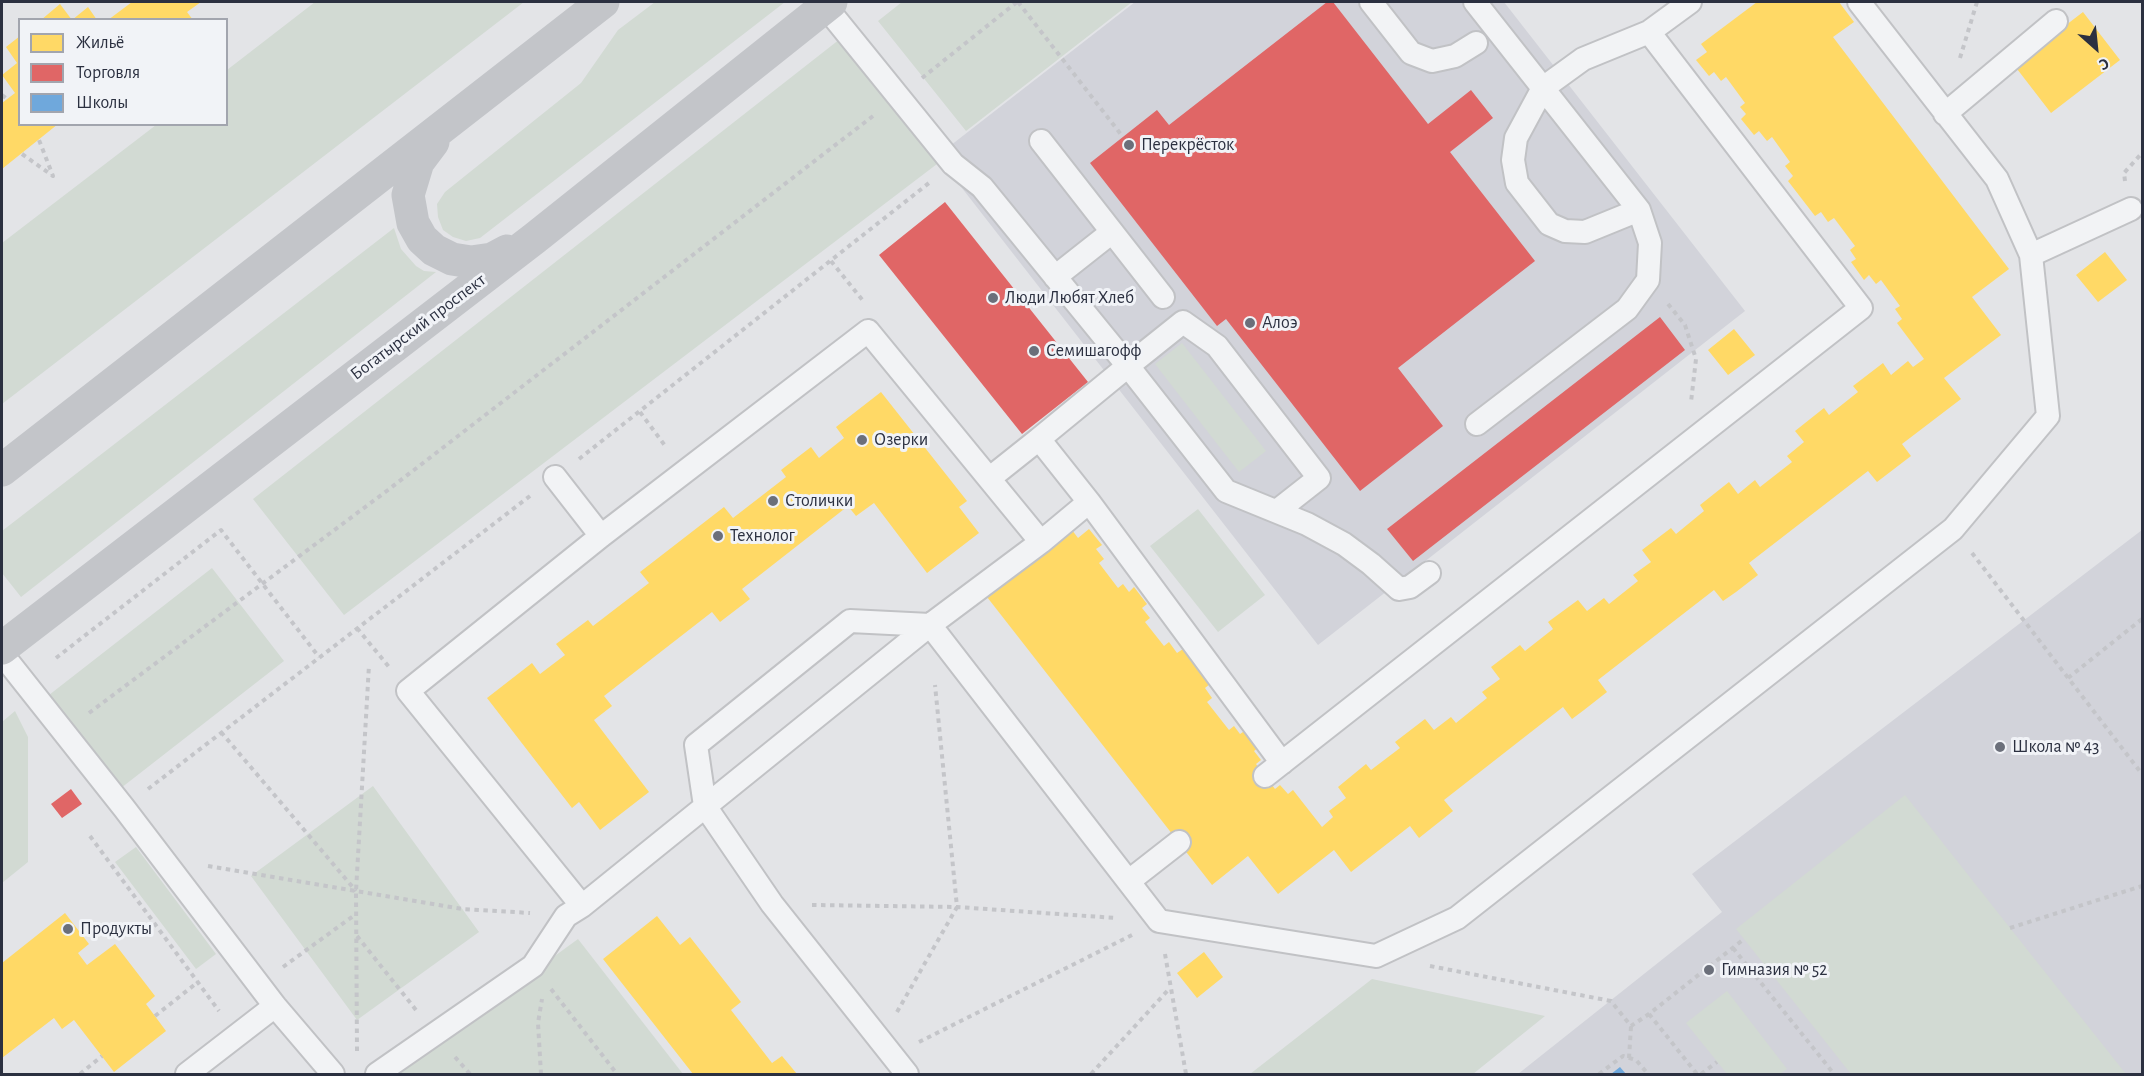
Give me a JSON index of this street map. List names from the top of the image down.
{
  "streets": {
    "main road": ["Богатырский проспект"]
  },
  "places": [
    "Перекрёсток",
    "Люди Любят Хлеб",
    "Алоэ",
    "Семишагофф",
    "Озерки",
    "Столички",
    "Технолог",
    "Школа № 43",
    "Продукты",
    "Гимназия № 52"
  ],
  "legend": ["Жильё", "Торговля", "Школы"],
  "north": "bottom right"
}
